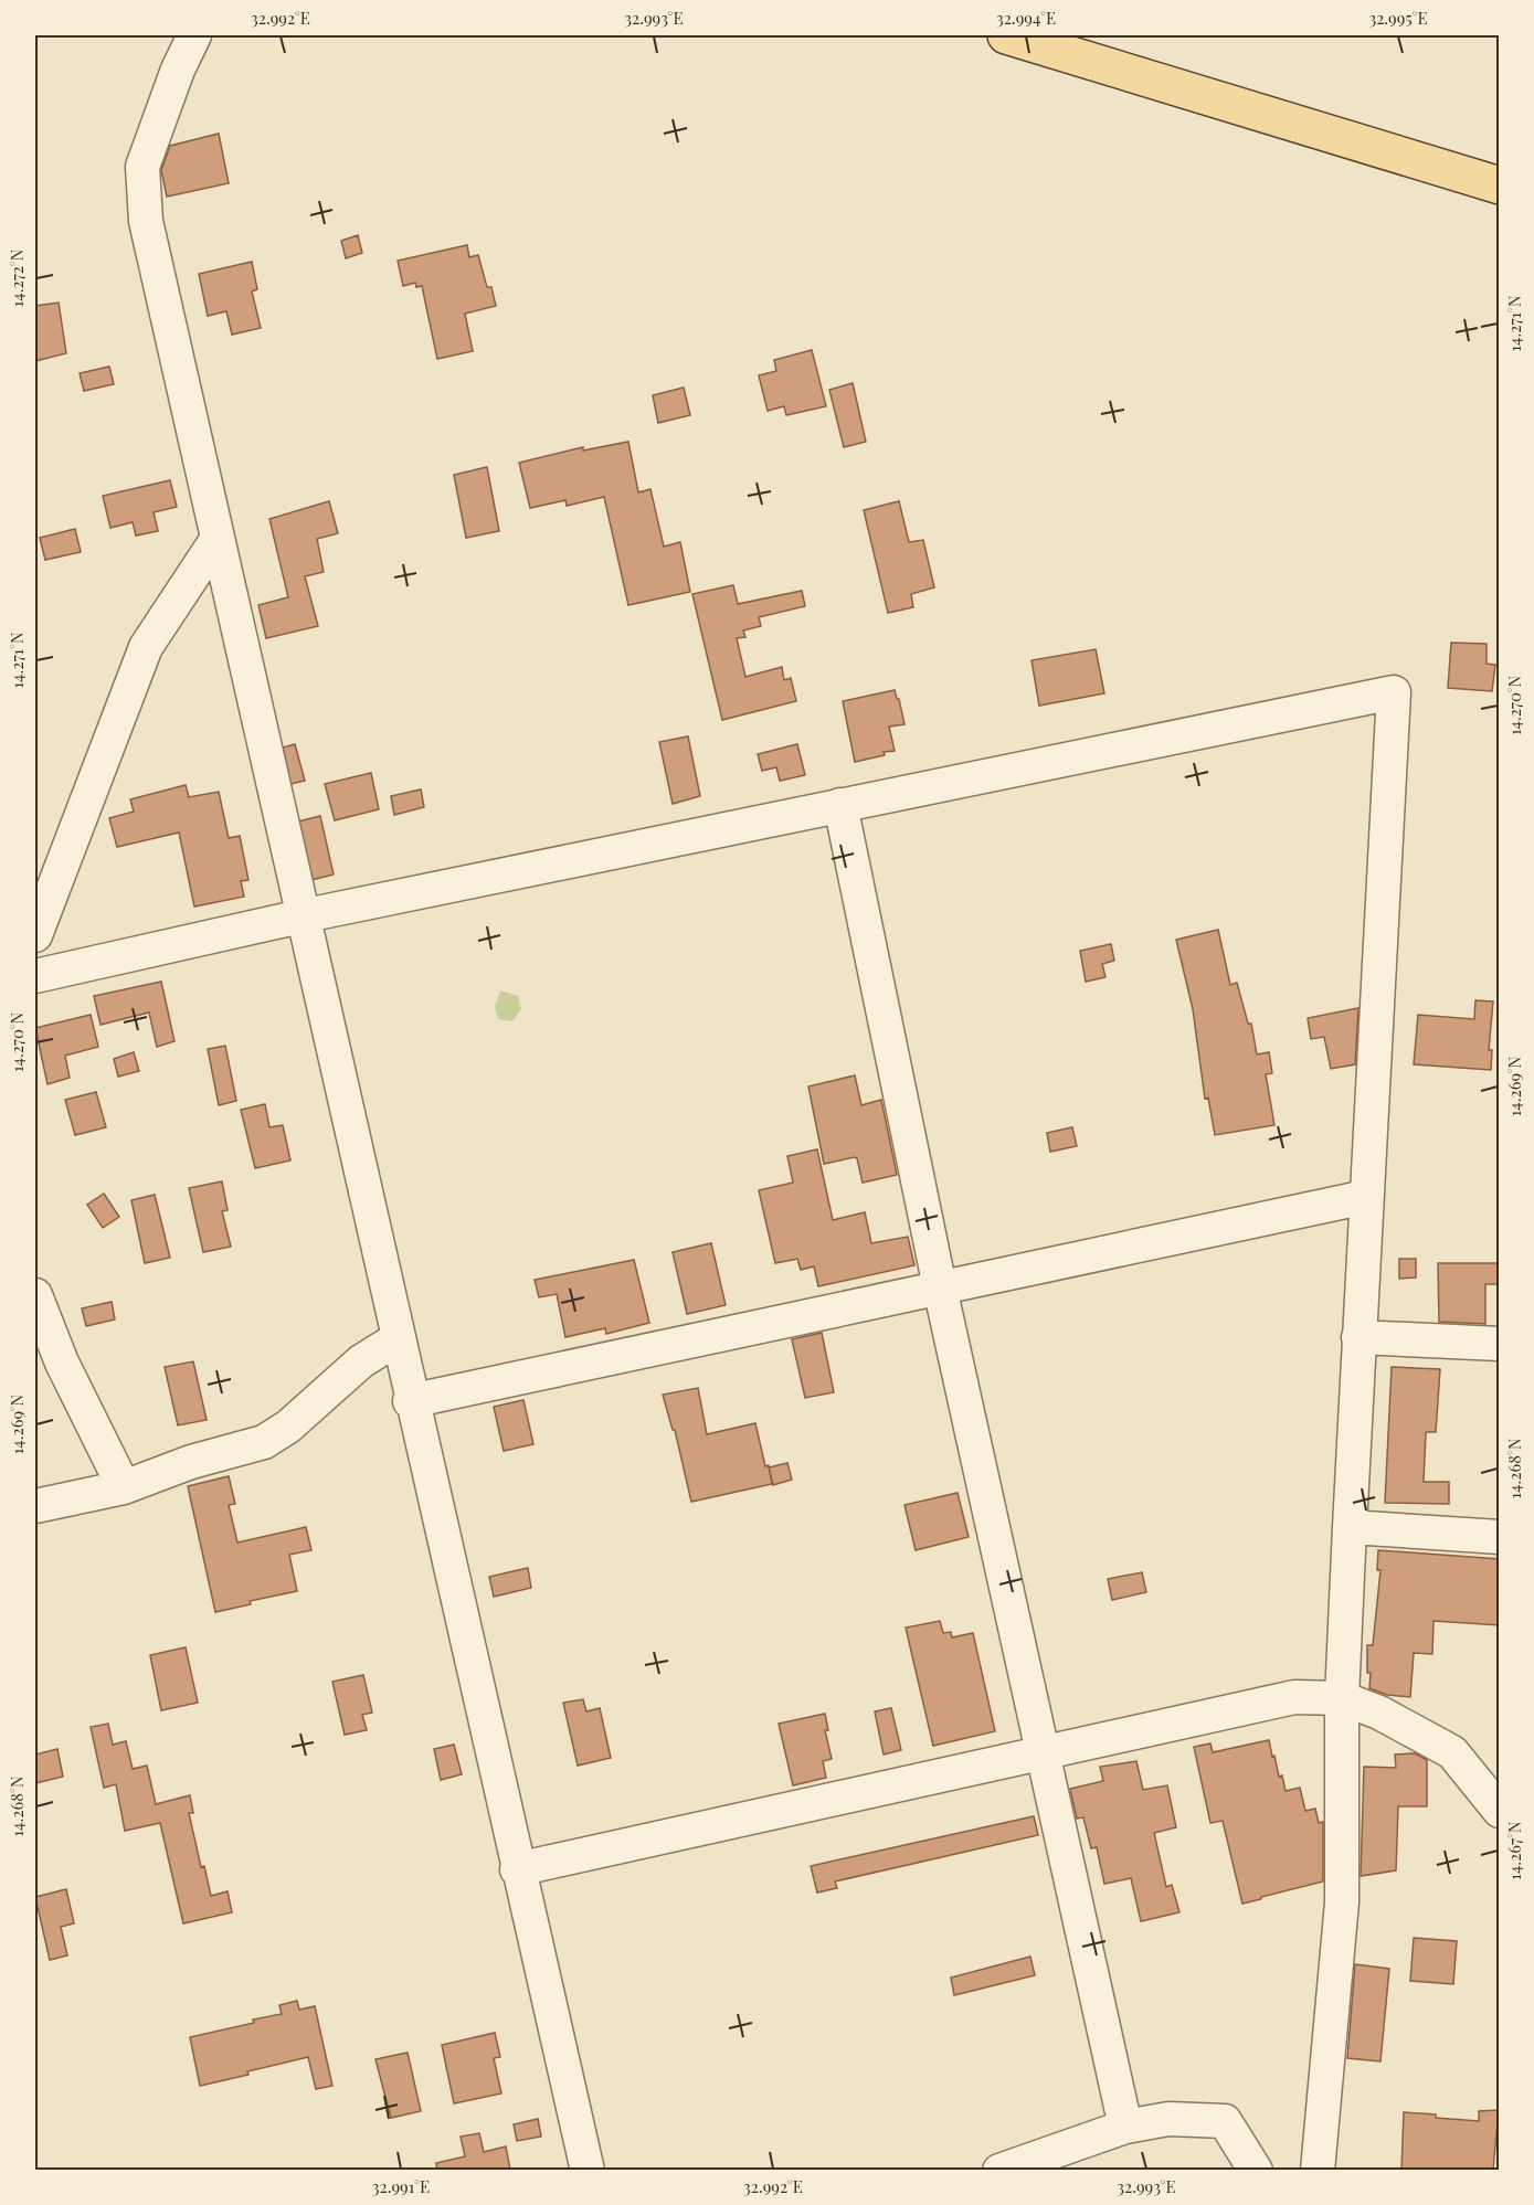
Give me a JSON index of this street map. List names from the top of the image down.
{
  "coordinates": [
    "32.992°E",
    "32.993°E",
    "32.994°E",
    "32.995°E",
    "14.272°N",
    "14.271°N",
    "14.270°N",
    "14.269°N",
    "14.268°N",
    "14.267°N",
    "32.991°E"
  ]
}
